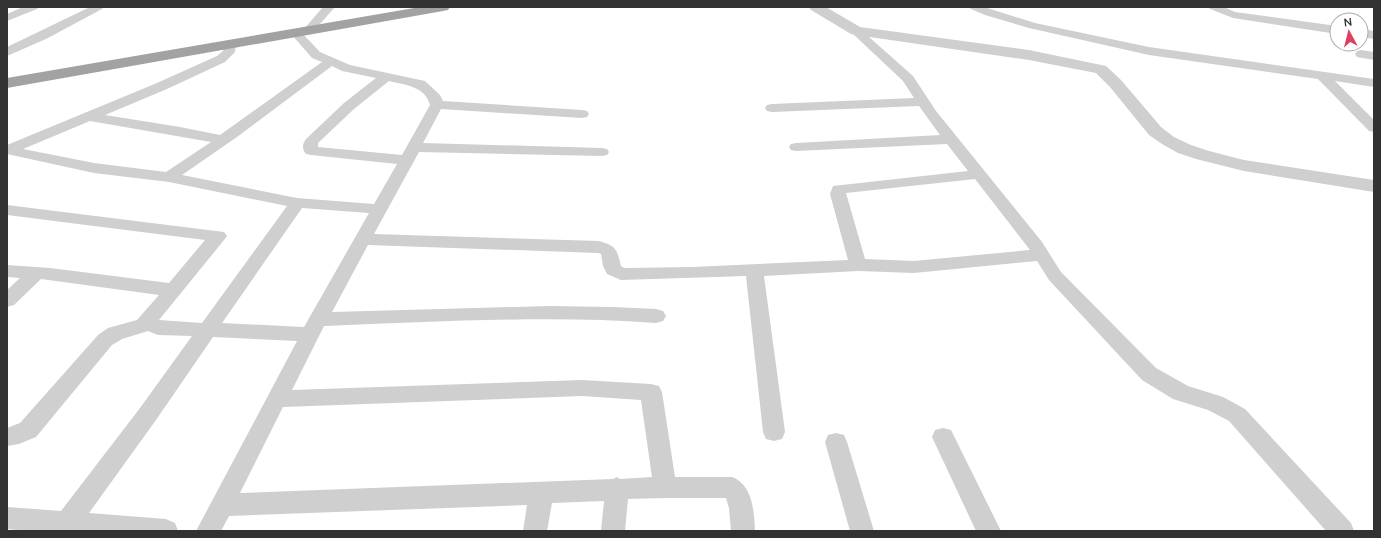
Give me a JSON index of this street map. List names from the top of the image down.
{
  "north": "top"
}
